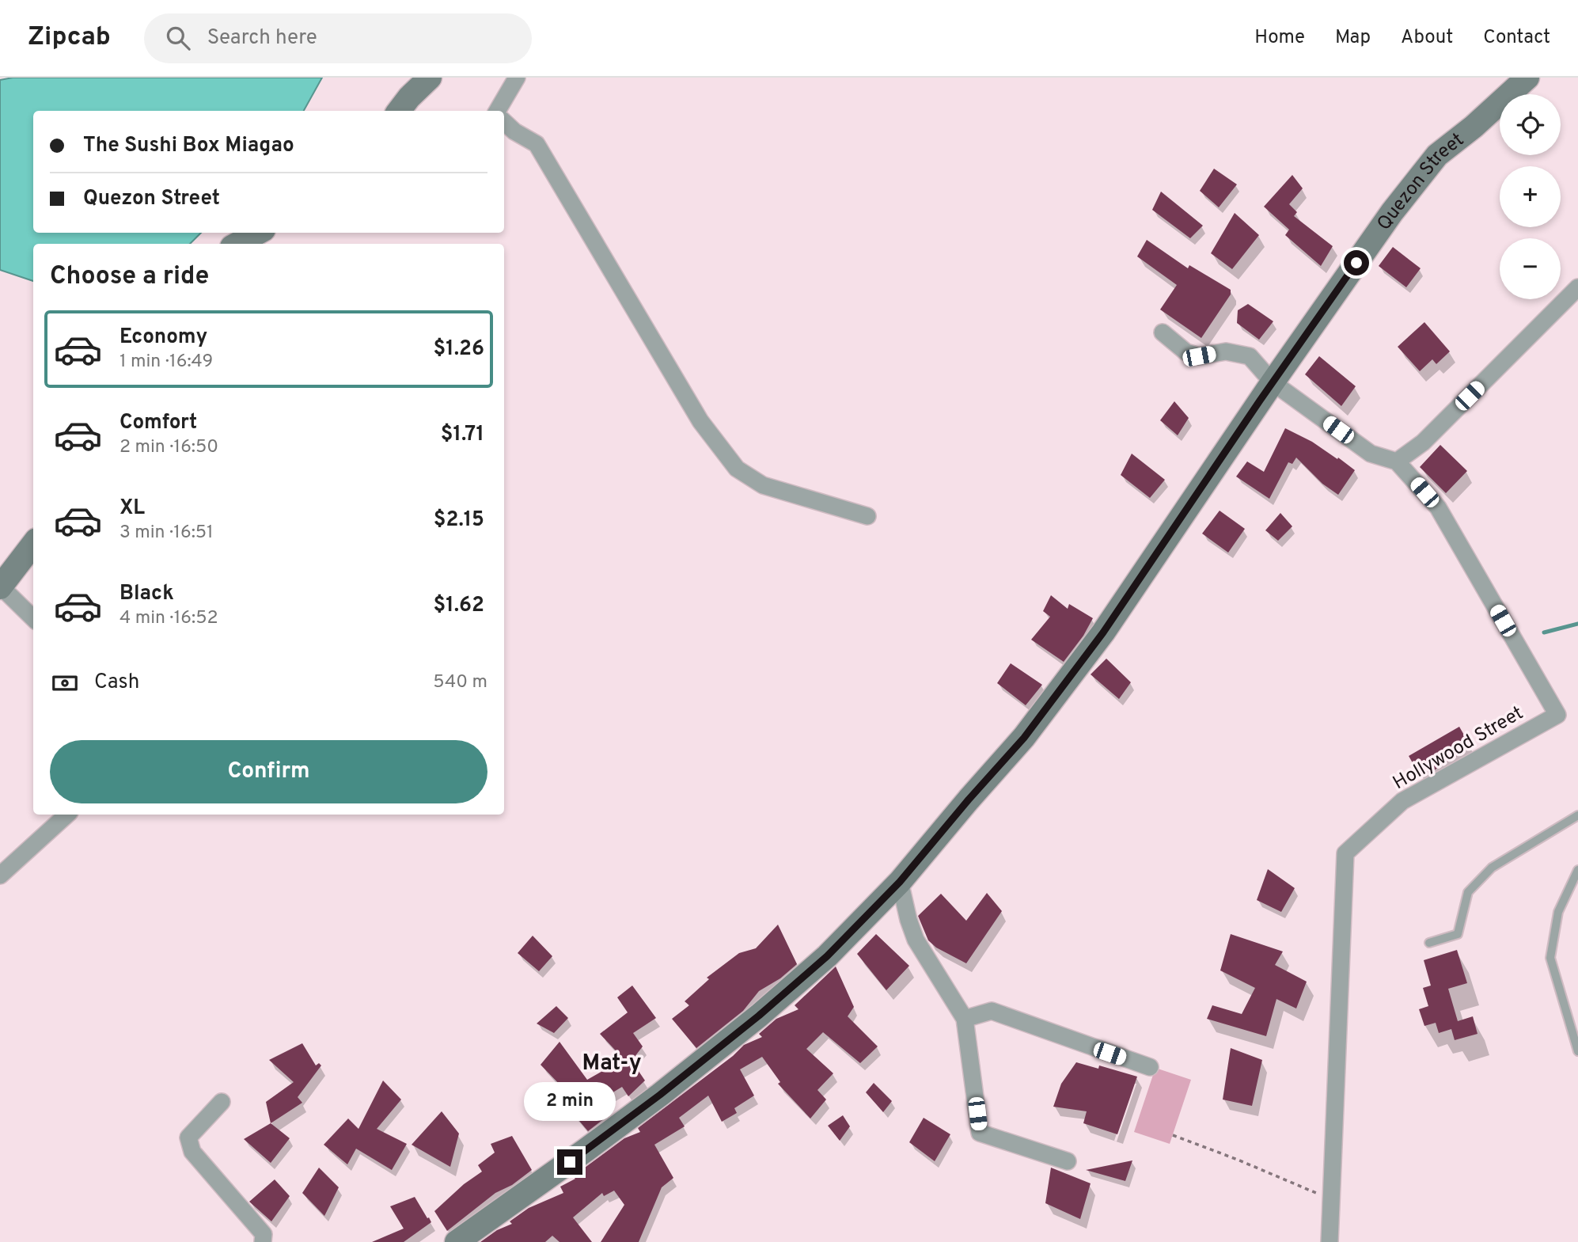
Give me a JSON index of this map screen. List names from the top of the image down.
{
  "streets": {
    "street": ["Quezon Street", "Hollywood Street"]
  },
  "districts": ["Mat-y"],
  "page": {
    "header": "Zipcab",
    "search": "Search here",
    "nav": [
      "Home",
      "Map",
      "About",
      "Contact"
    ],
    "map_buttons": ["+", "−"],
    "banner": ["The Sushi Box Miagao", "Quezon Street"],
    "heading": "Choose a ride",
    "list": [
      {
        "name": "Economy",
        "note": "1 min · 16:49",
        "value": "$1.26"
      },
      {
        "name": "Comfort",
        "note": "2 min · 16:50",
        "value": "$1.71"
      },
      {
        "name": "XL",
        "note": "3 min · 16:51",
        "value": "$2.15"
      },
      {
        "name": "Black",
        "note": "4 min · 16:52",
        "value": "$1.62"
      }
    ],
    "pay": ["Cash", "540 m"],
    "buttons": "Confirm",
    "bubble": "2 min"
  }
}
